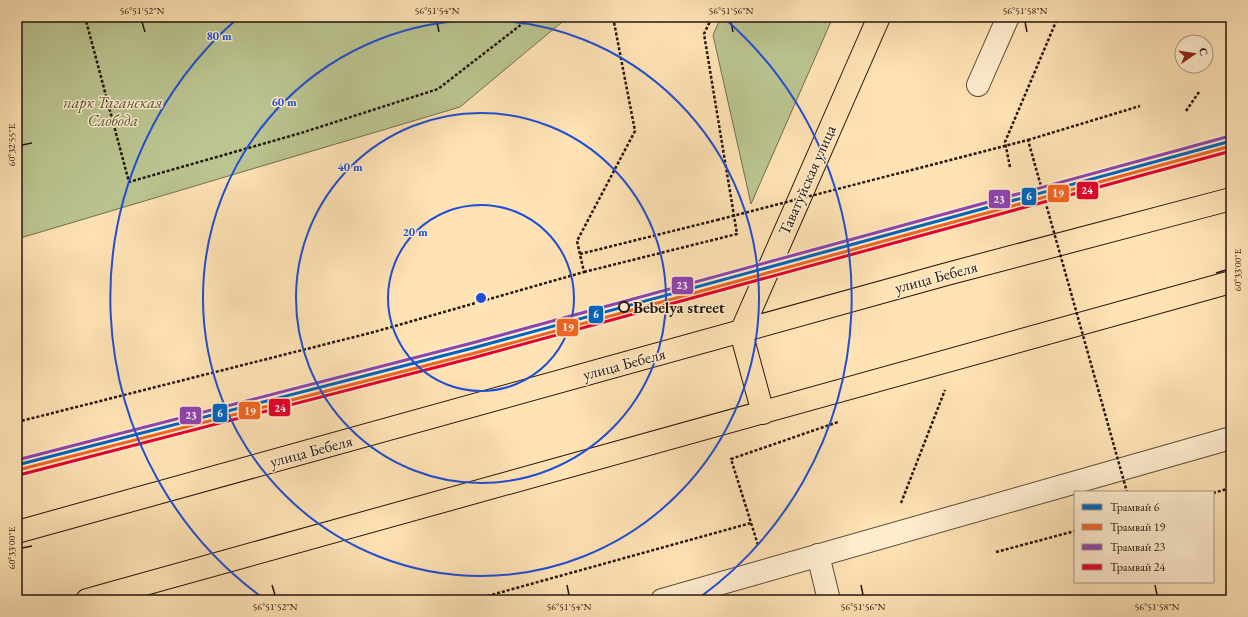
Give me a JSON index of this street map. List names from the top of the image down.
{
  "streets": {
    "main road": ["Таватуйская улица", "улица Бебеля"]
  },
  "crossings": [
    ["Таватуйская улица", "улица Бебеля"]
  ],
  "parks": ["парк Таганская Слобода"],
  "places": ["Bebelya street"],
  "lines": [
    "tram line 23",
    "tram line 6",
    "tram line 19",
    "tram line 24"
  ],
  "legend": [
    "Трамвай 6",
    "Трамвай 19",
    "Трамвай 23",
    "Трамвай 24"
  ],
  "north": "right",
  "coordinates": [
    "56°51'52\"N",
    "56°51'54\"N",
    "56°51'56\"N",
    "56°51'58\"N",
    "60°32'55\"E",
    "60°33'00\"E"
  ],
  "rings": [
    "80 m",
    "60 m",
    "40 m",
    "20 m"
  ]
}
